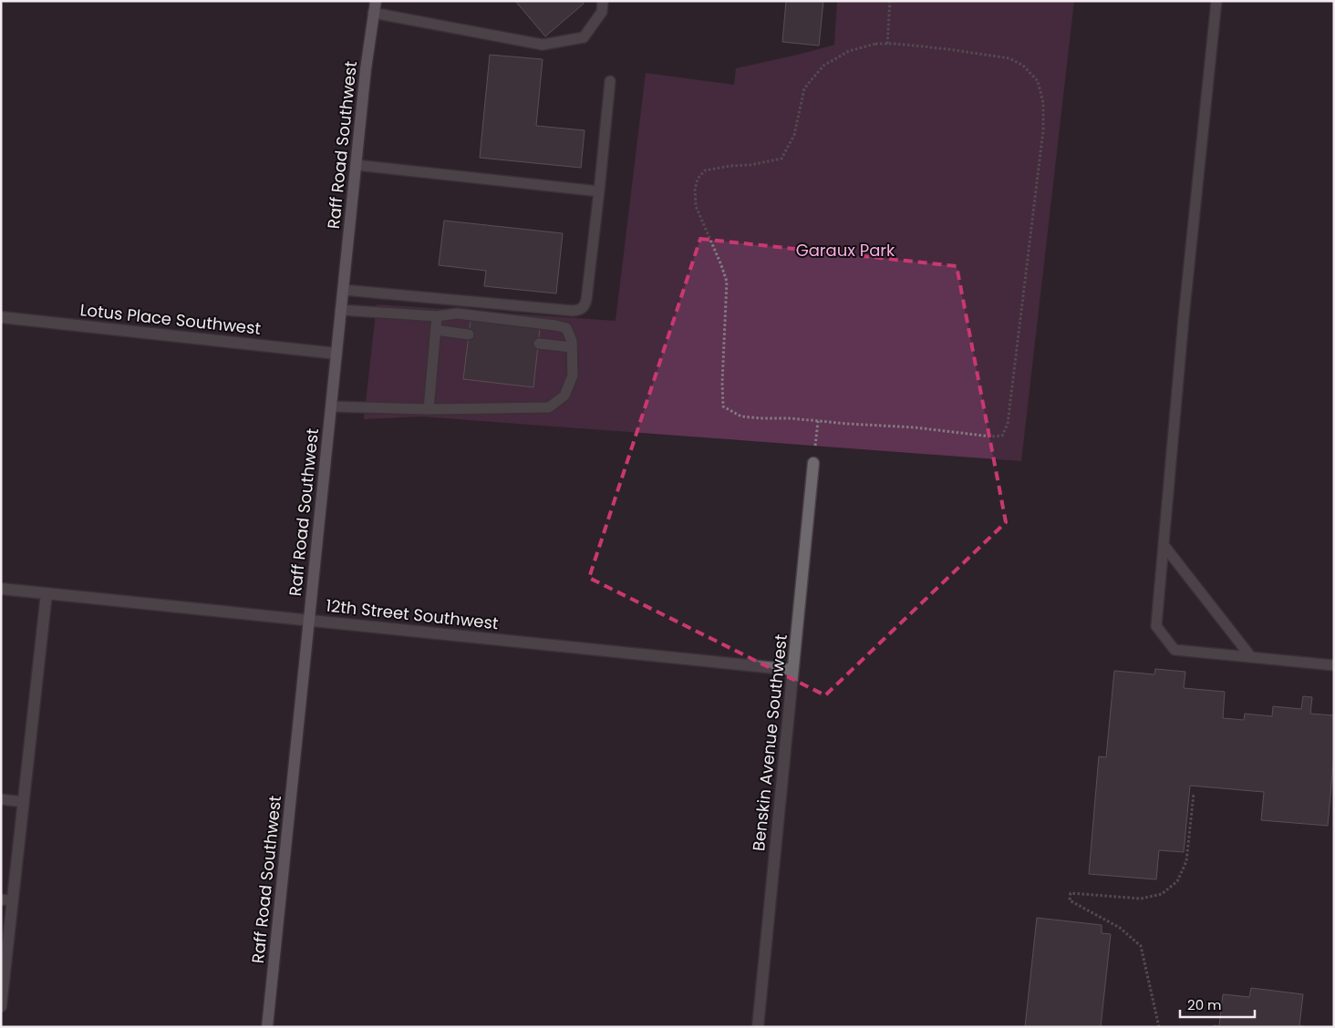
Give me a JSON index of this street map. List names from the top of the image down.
{
  "streets": {
    "main road": ["Raff Road Southwest"],
    "street": ["Lotus Place Southwest", "12th Street Southwest", "Benskin Avenue Southwest"]
  },
  "crossings": [
    ["Raff Road Southwest", "Lotus Place Southwest"],
    ["Raff Road Southwest", "12th Street Southwest"],
    ["12th Street Southwest", "Benskin Avenue Southwest"]
  ],
  "parks": ["Garaux Park"],
  "scale_bar": "20 m"
}
